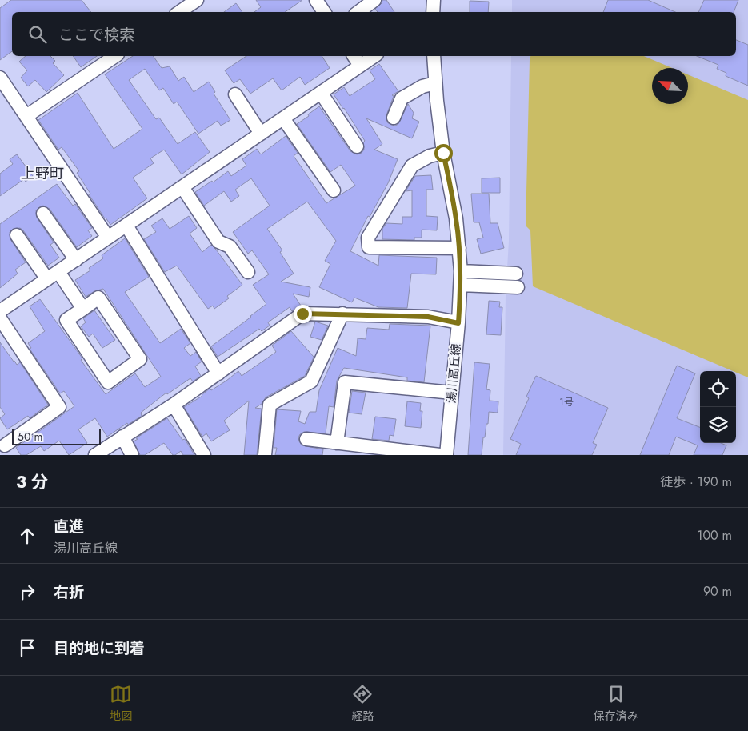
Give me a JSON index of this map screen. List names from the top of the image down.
{
  "streets": {
    "street": ["湯川高丘線"]
  },
  "districts": ["上野町"],
  "house_numbers": ["1号"],
  "scale_bar": "50 m",
  "north": "top left",
  "page": {
    "search": "ここで検索",
    "scale": "50 m",
    "heading": ["3 分", "徒歩 · 190 m"],
    "list": [
      ["直進", "湯川高丘線", "100 m"],
      ["右折", "90 m"],
      "目的地に到着"
    ],
    "nav": ["地図", "経路", "保存済み"]
  }
}
